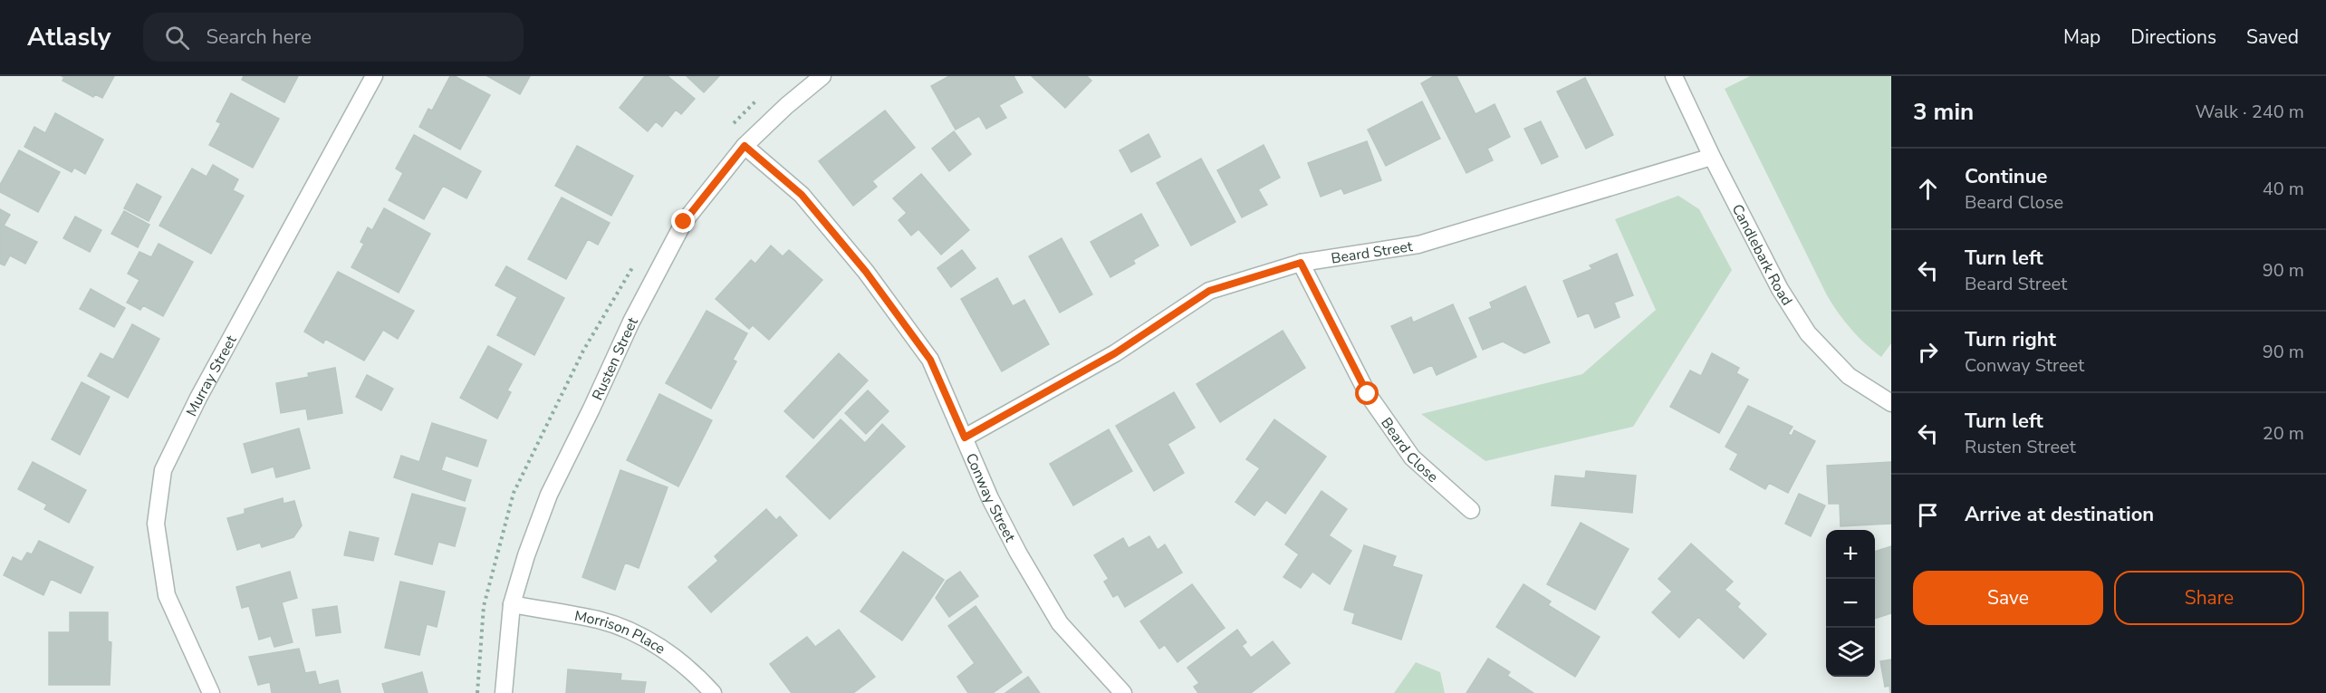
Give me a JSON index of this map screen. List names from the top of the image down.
{
  "streets": {
    "street": [
      "Beard Street",
      "Candlebark Road",
      "Rusten Street",
      "Murray Street",
      "Beard Close",
      "Conway Street",
      "Morrison Place"
    ]
  },
  "crossings": [
    ["Beard Street", "Candlebark Road"],
    ["Beard Street", "Beard Close"],
    ["Beard Street", "Conway Street"],
    ["Rusten Street", "Conway Street"],
    ["Rusten Street", "Morrison Place"]
  ],
  "page": {
    "header": "Atlasly",
    "search": "Search here",
    "nav": ["Map", "Directions", "Saved"],
    "heading": ["3 min", "Walk · 240 m"],
    "list": [
      ["Continue", "Beard Close", "40 m"],
      ["Turn left", "Beard Street", "90 m"],
      ["Turn right", "Conway Street", "90 m"],
      ["Turn left", "Rusten Street", "20 m"],
      "Arrive at destination"
    ],
    "map_buttons": ["+", "−"],
    "buttons": ["Save", "Share"]
  }
}
